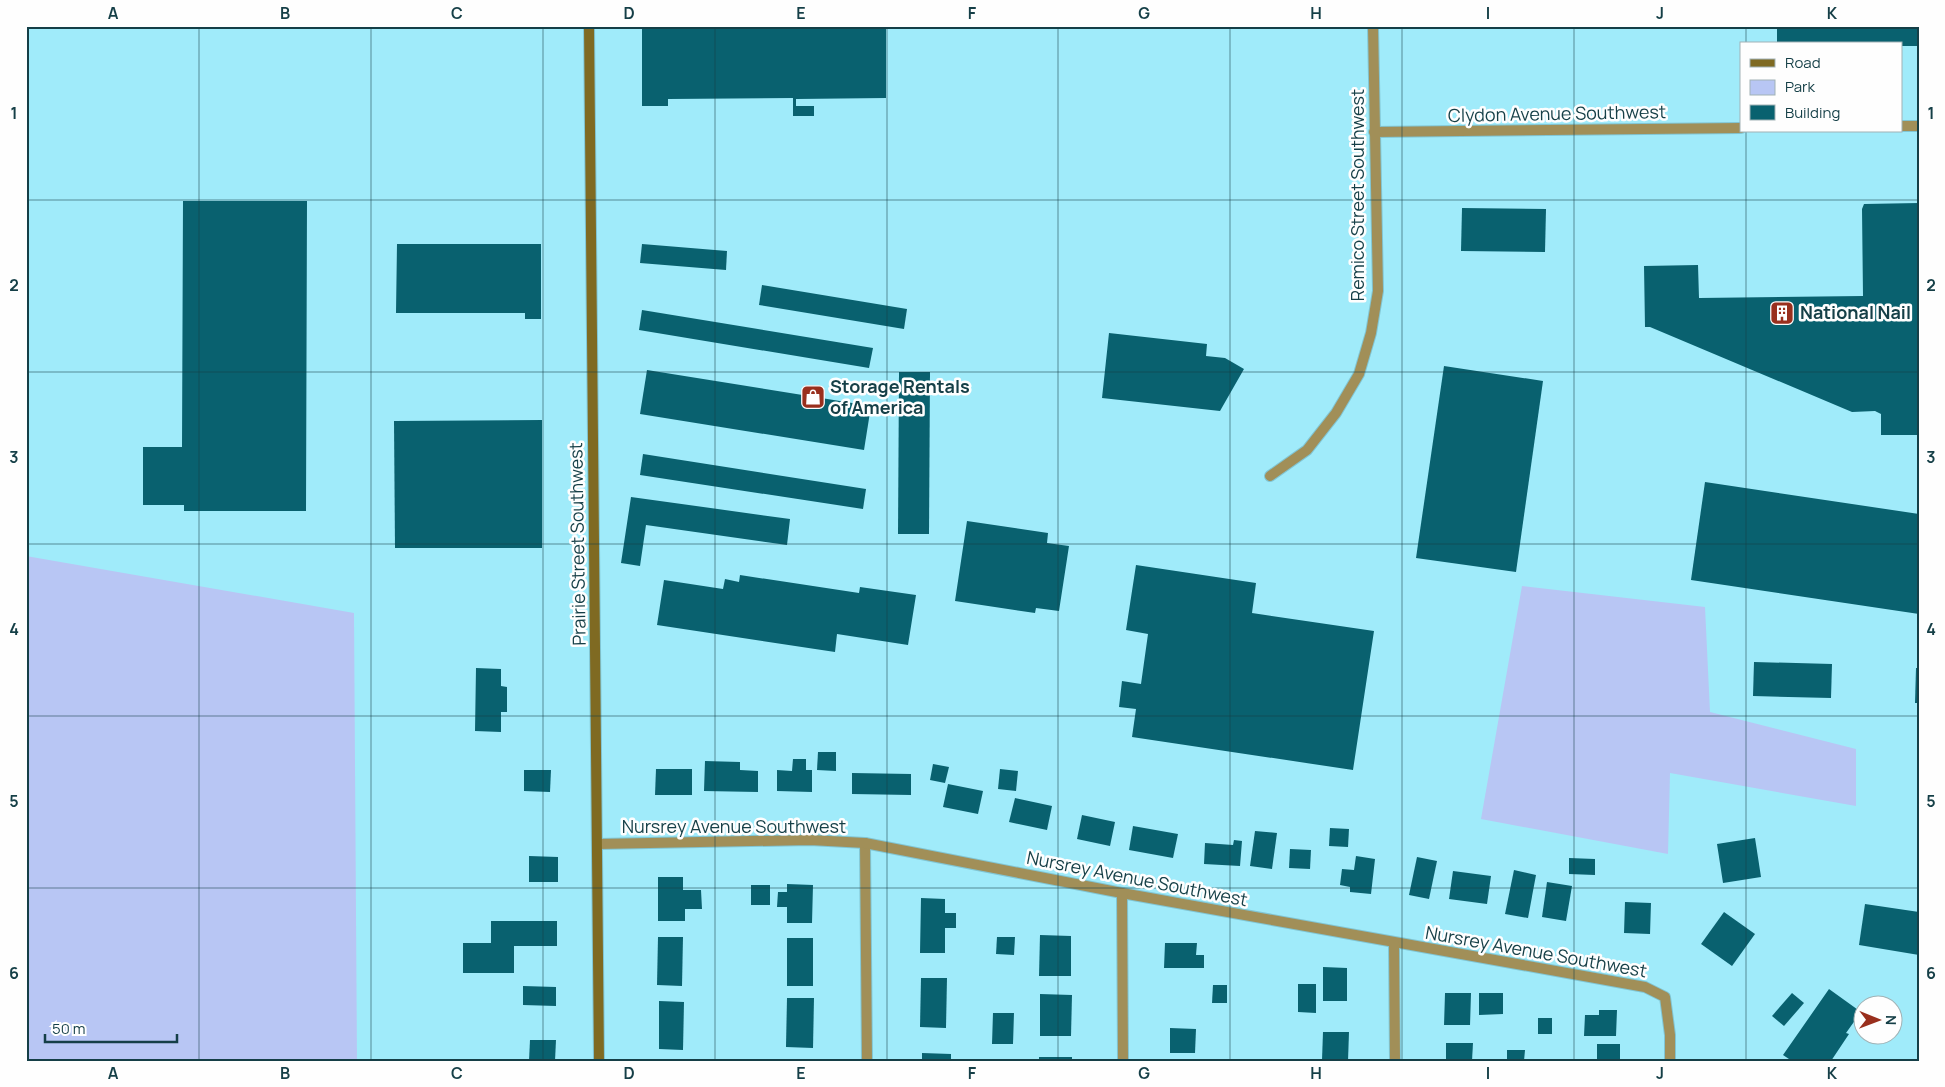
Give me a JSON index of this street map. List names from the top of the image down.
{
  "streets": {
    "street": [
      "Clydon Avenue Southwest",
      "Remico Street Southwest",
      "Prairie Street Southwest",
      "Nursrey Avenue Southwest"
    ]
  },
  "crossings": [
    ["Clydon Avenue Southwest", "Remico Street Southwest"],
    ["Prairie Street Southwest", "Nursrey Avenue Southwest"]
  ],
  "places": {
    "building": ["National Nail"],
    "shop": ["Storage Rentals of America"]
  },
  "legend": ["Road", "Park", "Building"],
  "scale_bar": "50 m",
  "north": "right",
  "grid": {
    "columns": [
      "A",
      "B",
      "C",
      "D",
      "E",
      "F",
      "G",
      "H",
      "I",
      "J",
      "K"
    ],
    "rows": [
      "1",
      "2",
      "3",
      "4",
      "5",
      "6"
    ]
  }
}
